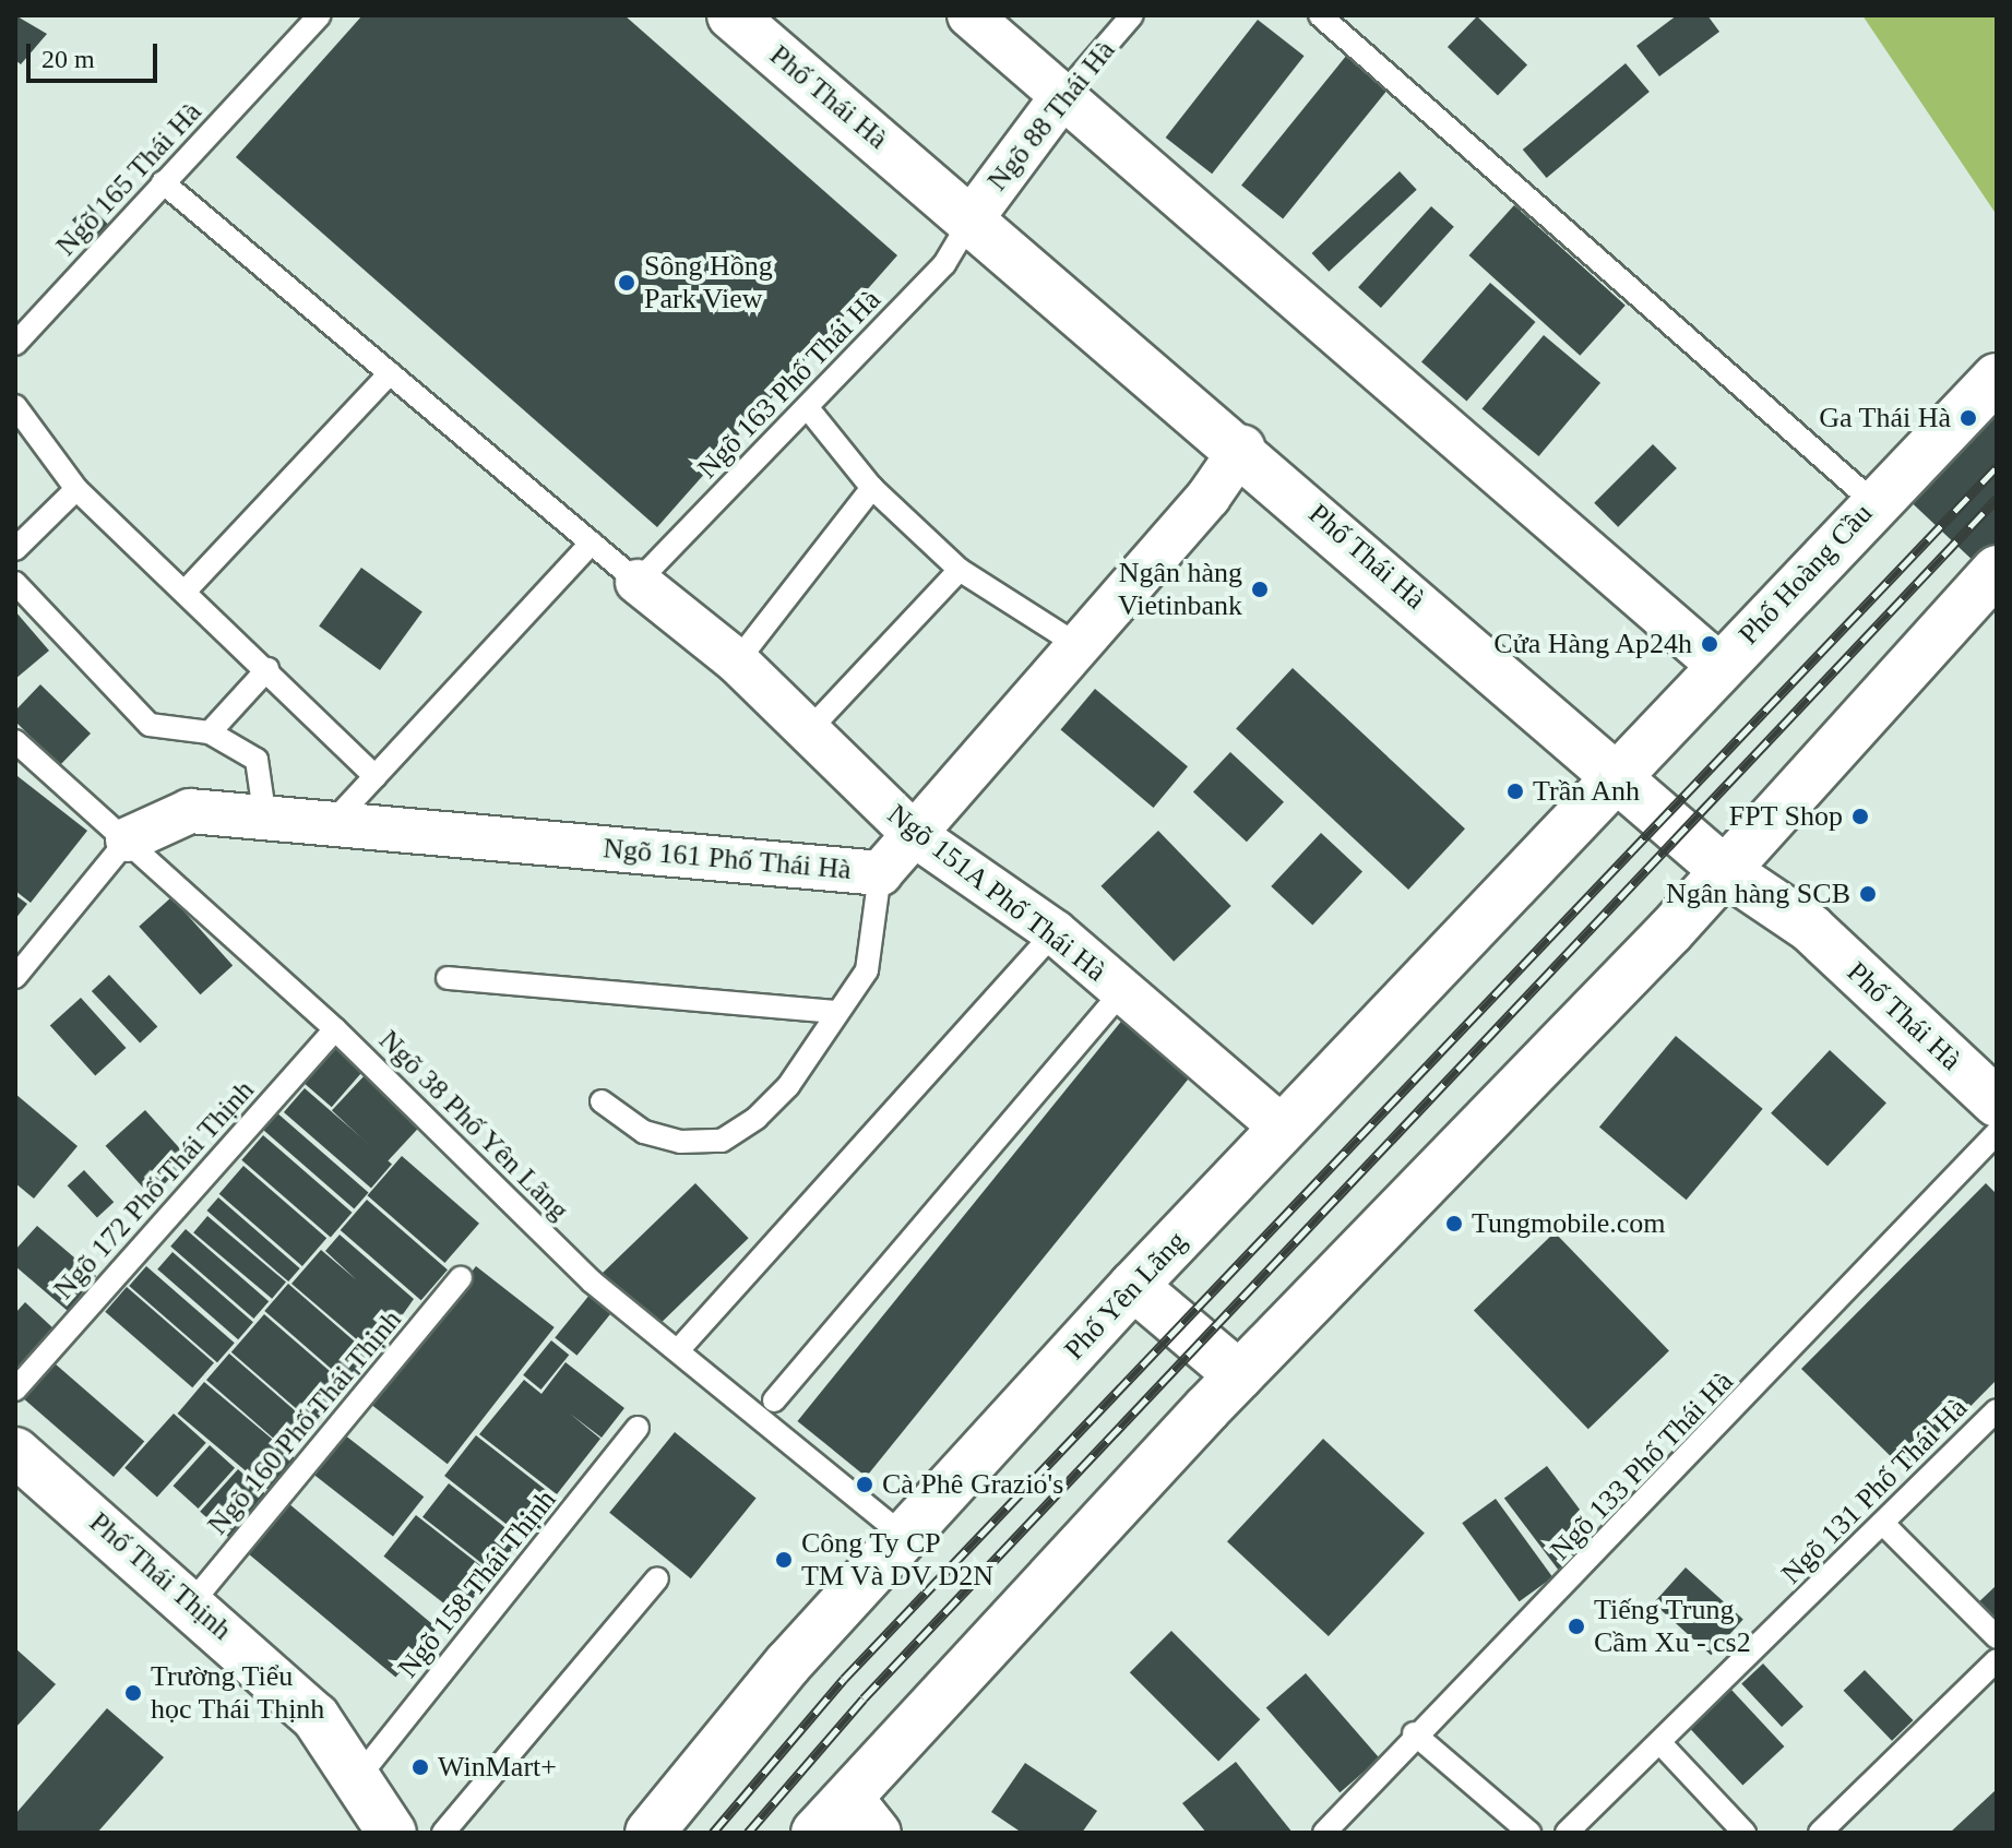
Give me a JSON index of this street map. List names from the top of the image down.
{
  "streets": {
    "main road": [
      "Phố Thái Hà",
      "Phố Hoàng Cầu",
      "Phố Yên Lãng",
      "Phố Thái Thịnh"
    ],
    "street": ["Ngõ 88 Thái Hà", "Ngõ 161 Phố Thái Hà", "Ngõ 151A Phố Thái Hà"],
    "lane": [
      "Ngõ 165 Thái Hà",
      "Ngõ 163 Phố Thái Hà",
      "Ngõ 38 Phố Yên Lãng",
      "Ngõ 172 Phố Thái Thịnh",
      "Ngõ 160 Phố Thái Thịnh",
      "Ngõ 133 Phố Thái Hà",
      "Ngõ 131 Phố Thái Hà",
      "Ngõ 158 Thái Thịnh"
    ]
  },
  "crossings": [
    ["Phố Thái Hà", "Ngõ 88 Thái Hà"],
    ["Phố Thái Hà", "Ngõ 163 Phố Thái Hà"],
    ["Phố Thái Hà", "Phố Hoàng Cầu"],
    ["Phố Thái Hà", "Ngõ 161 Phố Thái Hà"],
    ["Phố Thái Hà", "Phố Yên Lãng"],
    ["Ngõ 88 Thái Hà", "Ngõ 163 Phố Thái Hà"],
    ["Ngõ 163 Phố Thái Hà", "Ngõ 151A Phố Thái Hà"],
    ["Phố Hoàng Cầu", "Phố Yên Lãng"],
    ["Ngõ 161 Phố Thái Hà", "Ngõ 151A Phố Thái Hà"],
    ["Ngõ 161 Phố Thái Hà", "Ngõ 38 Phố Yên Lãng"],
    ["Ngõ 151A Phố Thái Hà", "Phố Yên Lãng"],
    ["Ngõ 38 Phố Yên Lãng", "Ngõ 172 Phố Thái Thịnh"],
    ["Ngõ 38 Phố Yên Lãng", "Phố Yên Lãng"],
    ["Ngõ 160 Phố Thái Thịnh", "Phố Thái Thịnh"],
    ["Phố Thái Thịnh", "Ngõ 158 Thái Thịnh"]
  ],
  "places": [
    "Sông Hồng Park View",
    "Ga Thái Hà",
    "Ngân hàng Vietinbank",
    "Cửa Hàng Ap24h",
    "Trần Anh",
    "FPT Shop",
    "Ngân hàng SCB",
    "Tungmobile.com",
    "Cà Phê Grazio's",
    "Công Ty CP TM Và DV D2N",
    "Tiếng Trung Cầm Xu - cs2",
    "Trường Tiểu học Thái Thịnh",
    "WinMart+"
  ],
  "scale_bar": "20 m"
}
